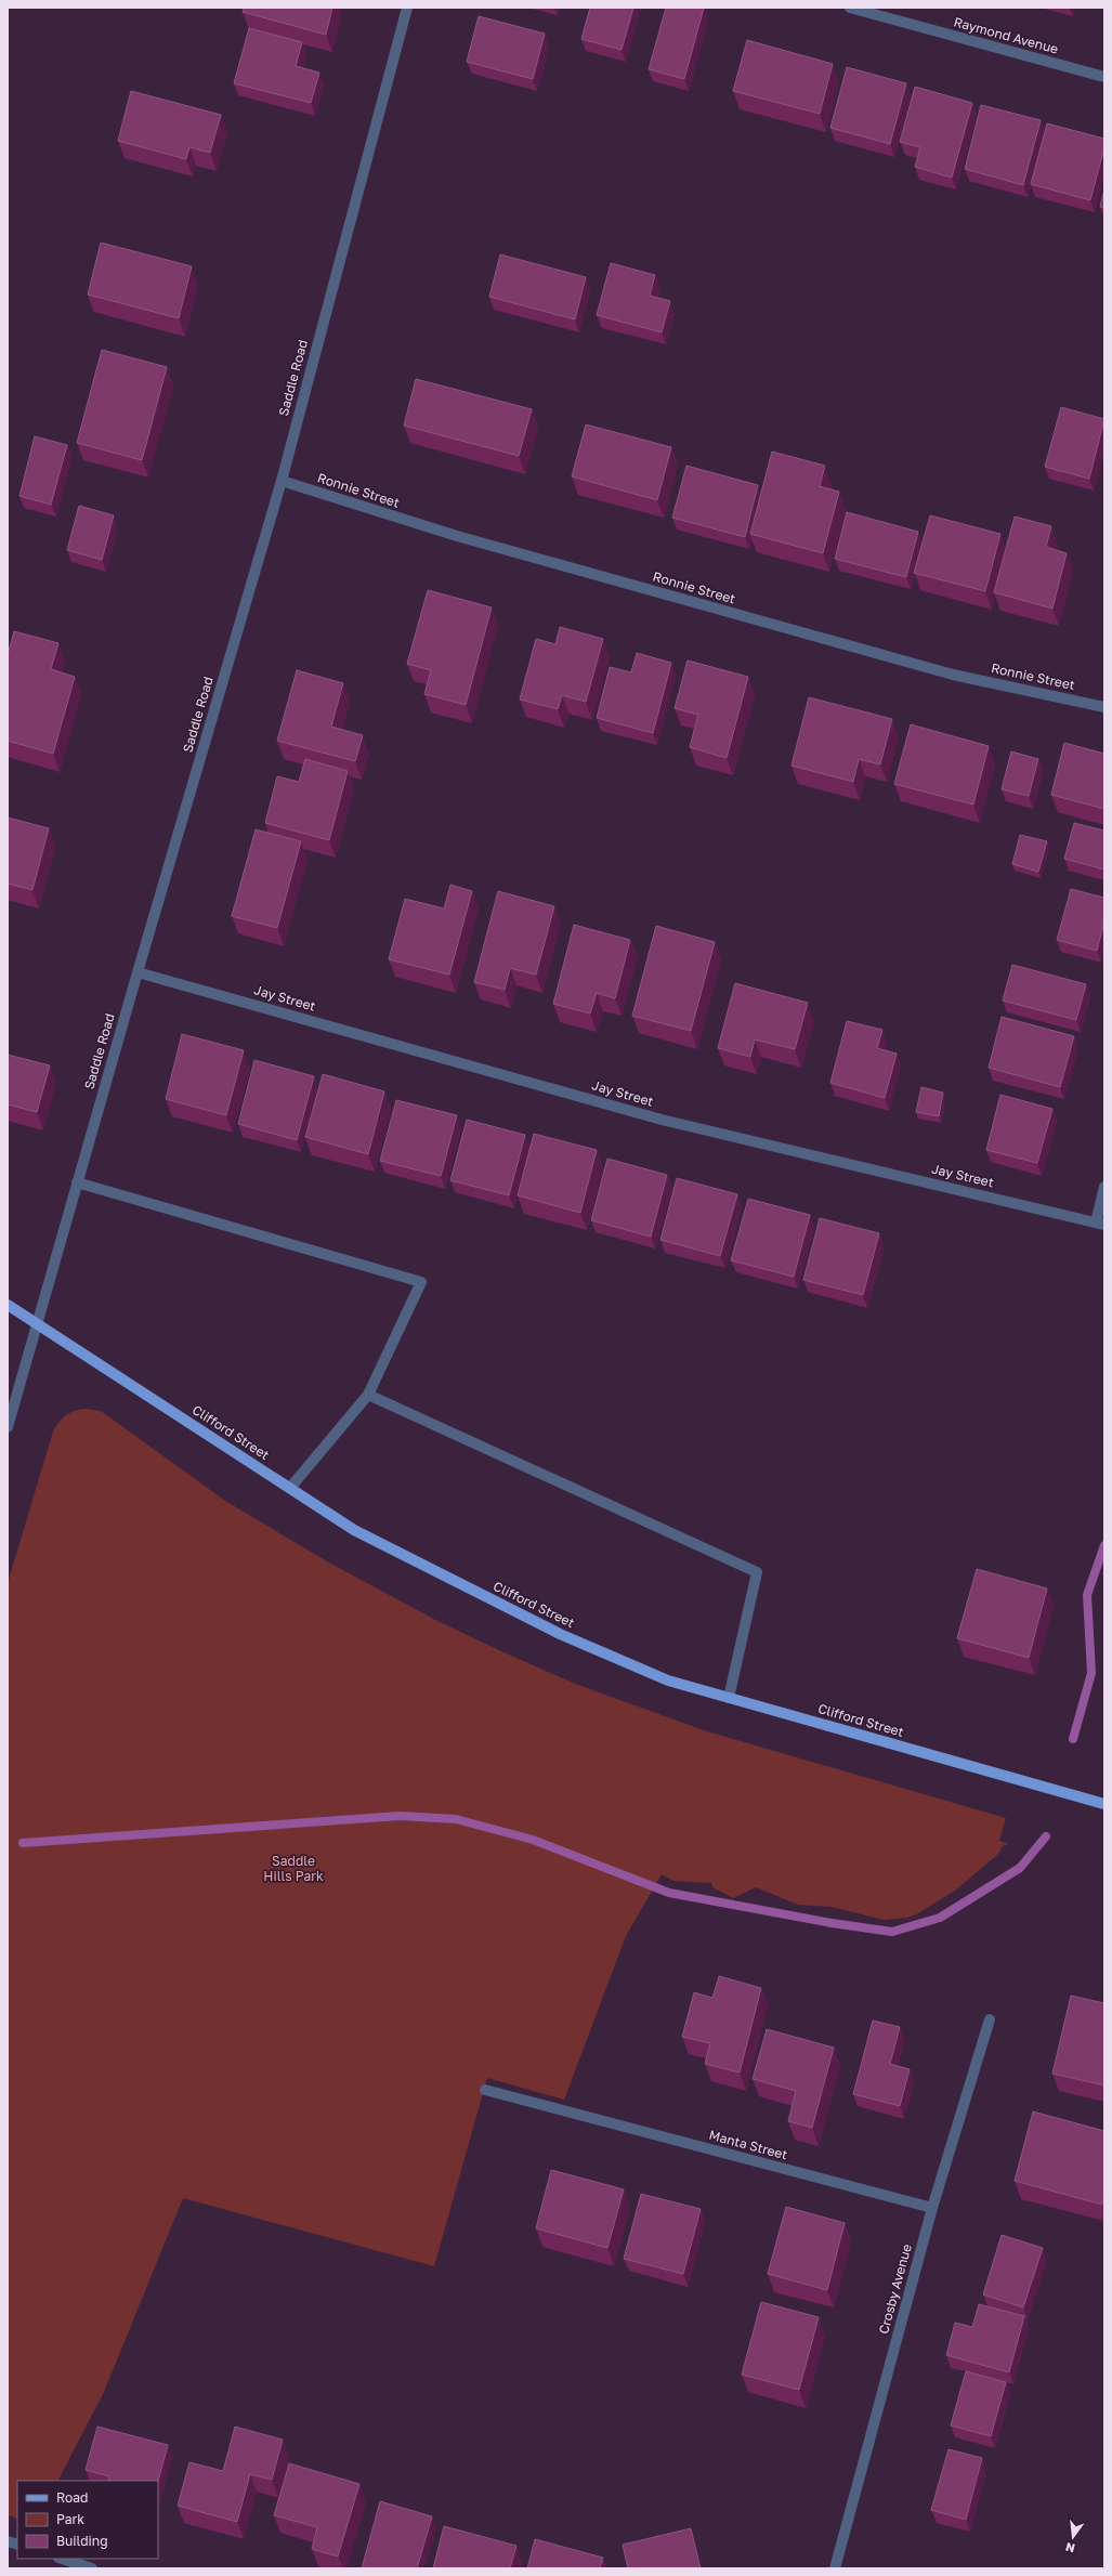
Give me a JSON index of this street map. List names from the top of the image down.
{
  "streets": {
    "main road": ["Clifford Street"],
    "street": [
      "Raymond Avenue",
      "Saddle Road",
      "Ronnie Street",
      "Jay Street",
      "Manta Street",
      "Crosby Avenue"
    ]
  },
  "crossings": [
    ["Saddle Road", "Ronnie Street"],
    ["Saddle Road", "Jay Street"],
    ["Saddle Road", "Clifford Street"],
    ["Manta Street", "Crosby Avenue"]
  ],
  "parks": ["Saddle Hills Park"],
  "legend": ["Road", "Park", "Building"],
  "north": "bottom"
}
